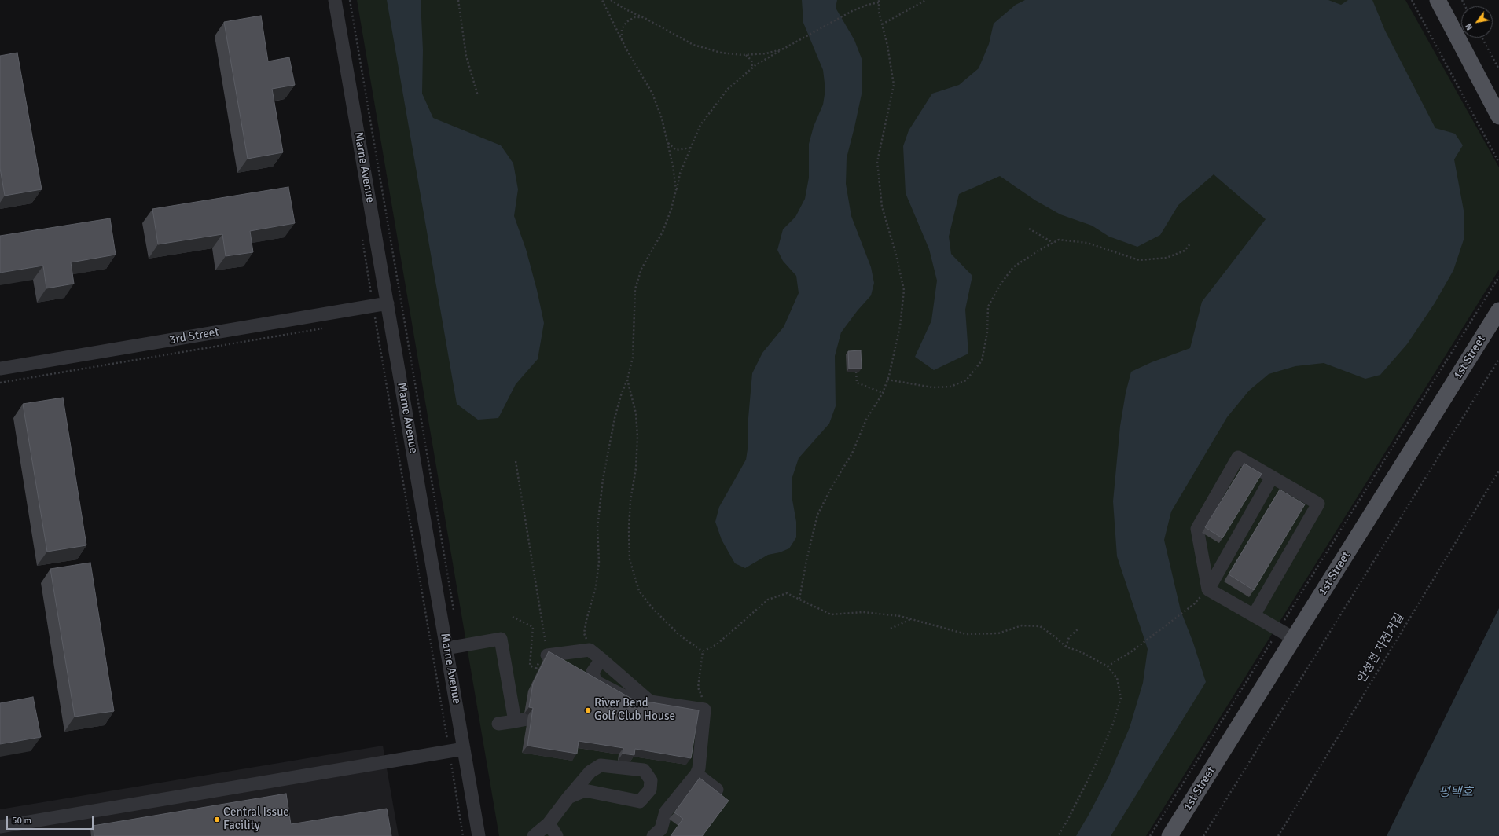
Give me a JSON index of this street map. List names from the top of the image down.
{
  "streets": {
    "main road": ["1st Street"],
    "street": ["Marne Avenue", "3rd Street"],
    "path": ["안성천 자전거길"]
  },
  "crossings": [
    ["Marne Avenue", "3rd Street"]
  ],
  "water": ["평택호"],
  "places": ["River Bend Golf Club House", "Central Issue Facility"],
  "scale_bar": "50 m",
  "north": "bottom left"
}
